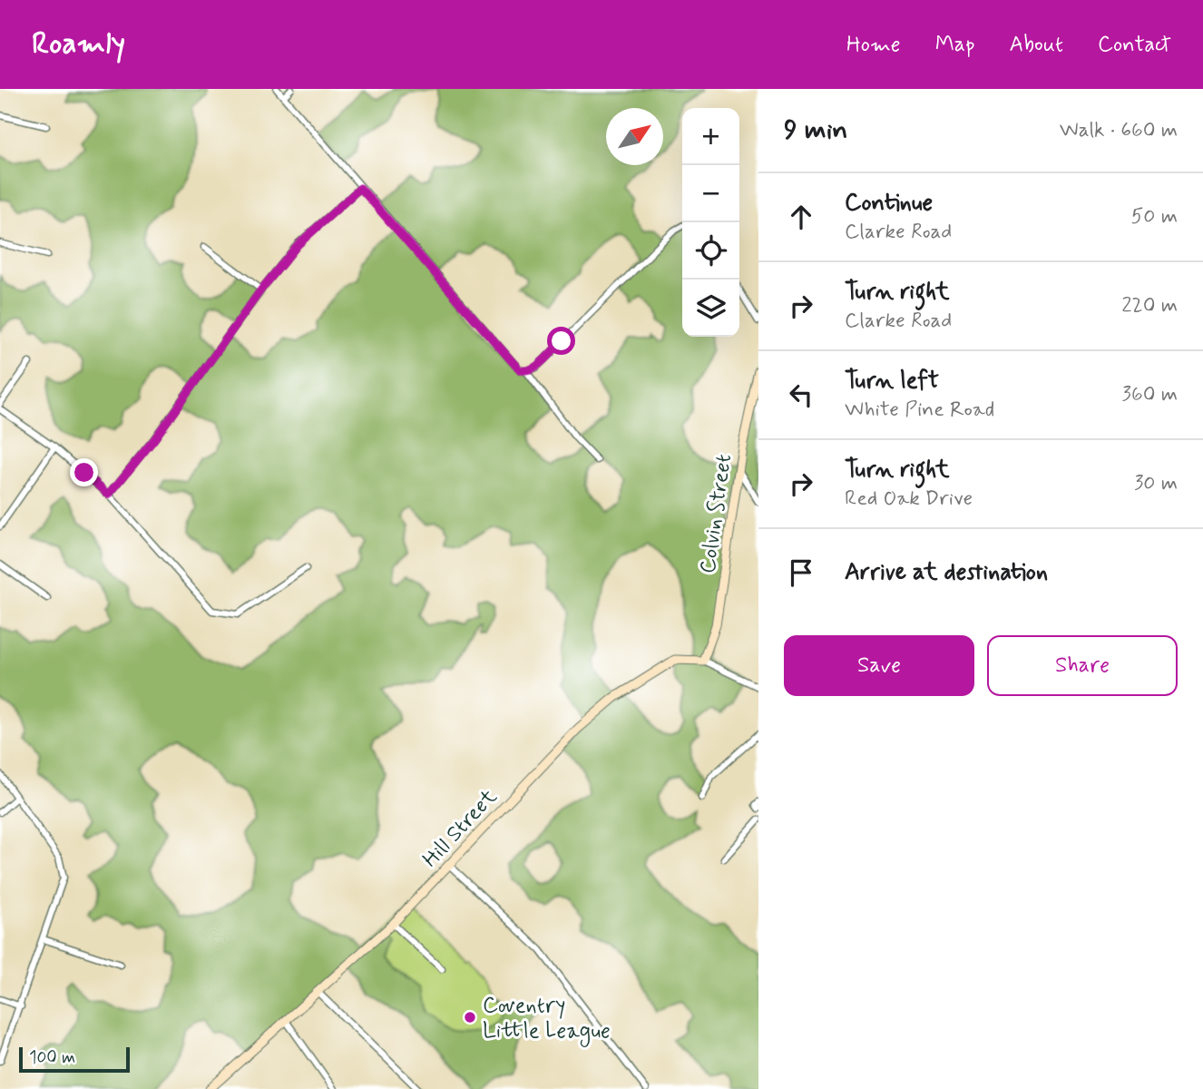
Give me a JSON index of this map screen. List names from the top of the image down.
{
  "streets": {
    "street": ["Colvin Street", "Hill Street"]
  },
  "crossings": [
    ["Colvin Street", "Hill Street"]
  ],
  "places": ["Coventry Little League"],
  "scale_bar": "100 m",
  "north": "top right",
  "page": {
    "header": "Roamly",
    "nav": [
      "Home",
      "Map",
      "About",
      "Contact"
    ],
    "heading": ["9 min", "Walk · 660 m"],
    "map_buttons": ["+", "−"],
    "list": [
      ["Continue", "Clarke Road", "50 m"],
      ["Turn right", "Clarke Road", "220 m"],
      ["Turn left", "White Pine Road", "360 m"],
      ["Turn right", "Red Oak Drive", "30 m"],
      "Arrive at destination"
    ],
    "buttons": ["Save", "Share"],
    "scale": "100 m"
  }
}
